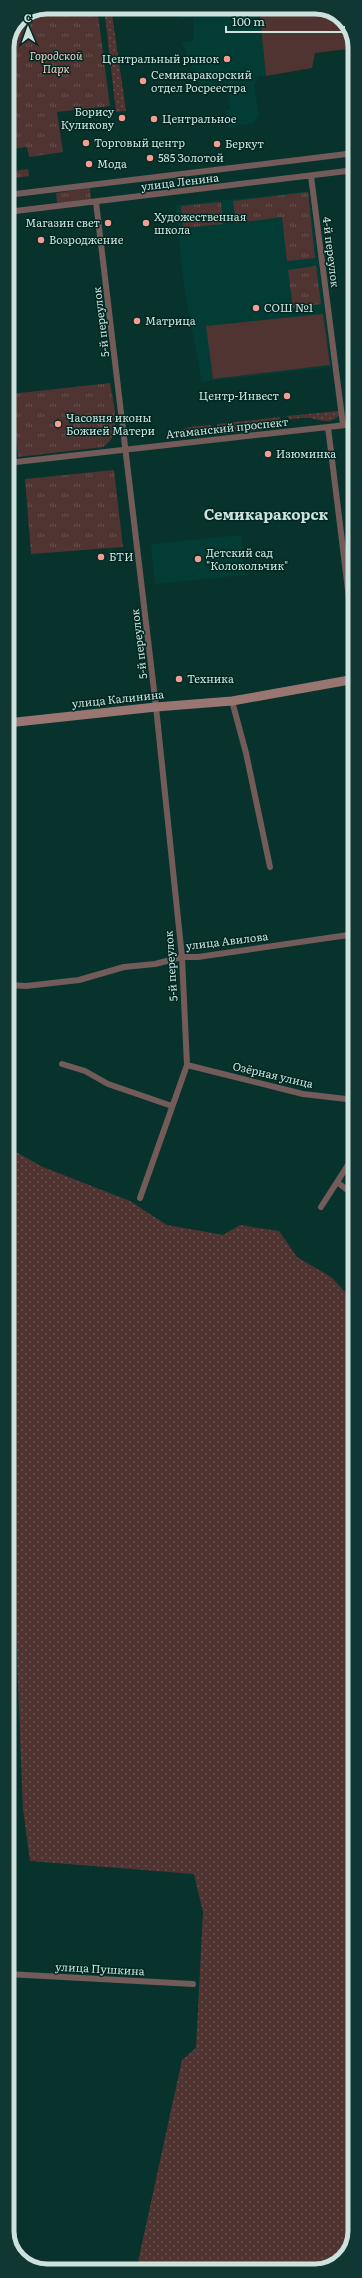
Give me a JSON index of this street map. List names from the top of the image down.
{
  "streets": {
    "main road": ["улица Калинина"],
    "street": [
      "улица Ленина",
      "4-й переулок",
      "5-й переулок",
      "Атаманский проспект",
      "улица Авилова",
      "Озёрная улица",
      "улица Пушкина"
    ]
  },
  "crossings": [
    ["улица Ленина", "4-й переулок"],
    ["улица Ленина", "5-й переулок"],
    ["4-й переулок", "Атаманский проспект"],
    ["5-й переулок", "Атаманский проспект"],
    ["5-й переулок", "улица Калинина"],
    ["5-й переулок", "улица Авилова"],
    ["5-й переулок", "Озёрная улица"]
  ],
  "districts": ["Семикаракорск"],
  "parks": ["Городской Парк"],
  "places": [
    "Центральный рынок",
    "Семикаракорский отдел Росреестра",
    "Борису Куликову",
    "Центральное",
    "Торговый центр",
    "Беркут",
    "585 Золотой",
    "Мода",
    "Магазин свет",
    "Художественная школа",
    "Возроджение",
    "СОШ №1",
    "Матрица",
    "Центр-Инвест",
    "Часовня иконы Божией Матери",
    "Изюминка",
    "БТИ",
    "Детский сад \"Колокольчик\"",
    "Техника"
  ],
  "scale_bar": "100 m",
  "north": "top"
}
